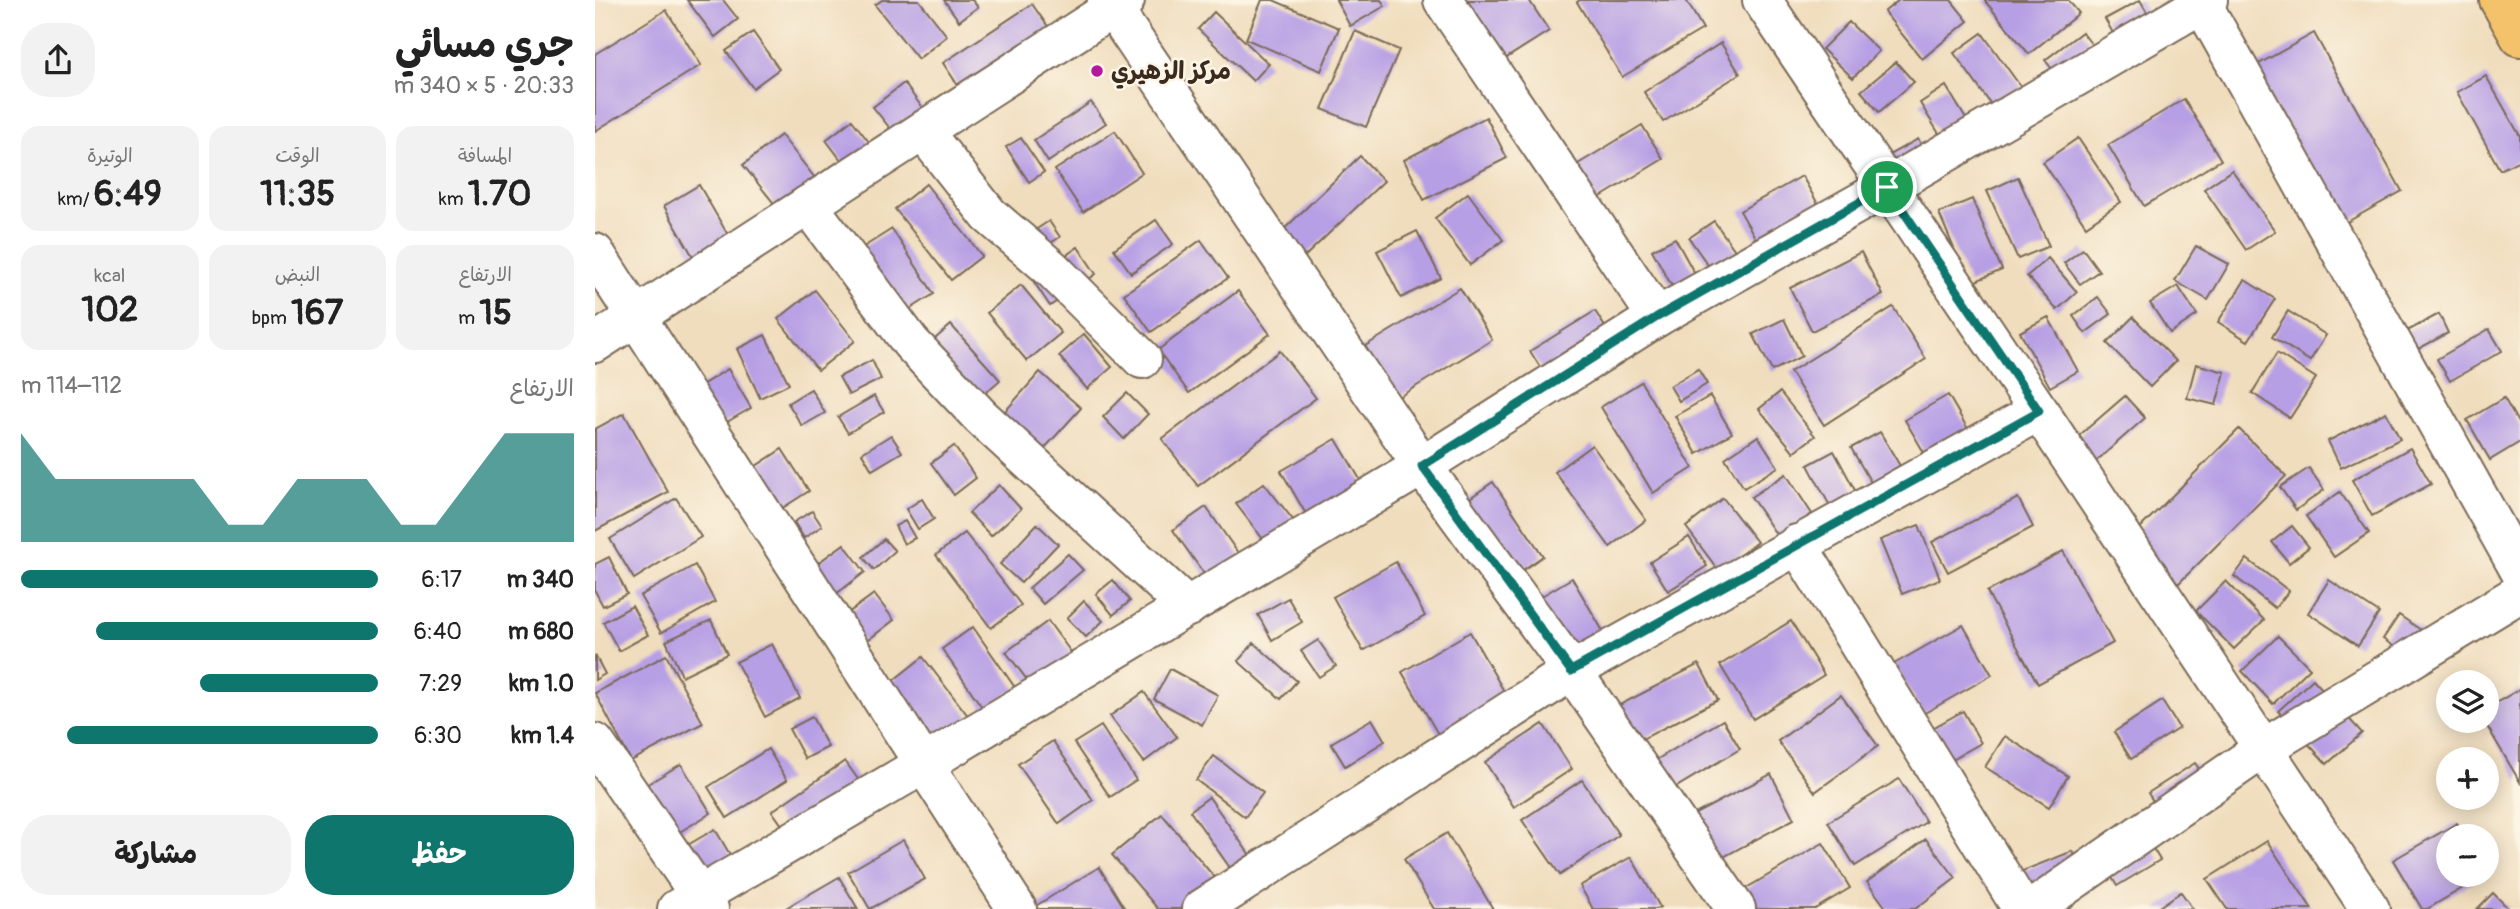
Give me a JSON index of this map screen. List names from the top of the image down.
{
  "places": ["مركز الزهيري"],
  "page": {
    "heading": ["جري مسائي", "20:33 · 5 × 340 m"],
    "stats": [
      ["المسافة", "1.70 km"],
      ["الوقت", "11:35"],
      ["الوتيرة", "6:49 /km"],
      ["الارتفاع", "15 m"],
      ["النبض", "167 bpm"],
      ["kcal", "102"]
    ],
    "chart": ["الارتفاع", "112–114 m"],
    "list": [
      {
        "name": "340 m",
        "note": "6:17"
      },
      {
        "name": "680 m",
        "note": "6:40"
      },
      {
        "name": "1.0 km",
        "note": "7:29"
      },
      {
        "name": "1.4 km",
        "note": "6:30"
      }
    ],
    "map_buttons": ["+", "−"],
    "buttons": ["حفظ", "مشاركة"]
  }
}
